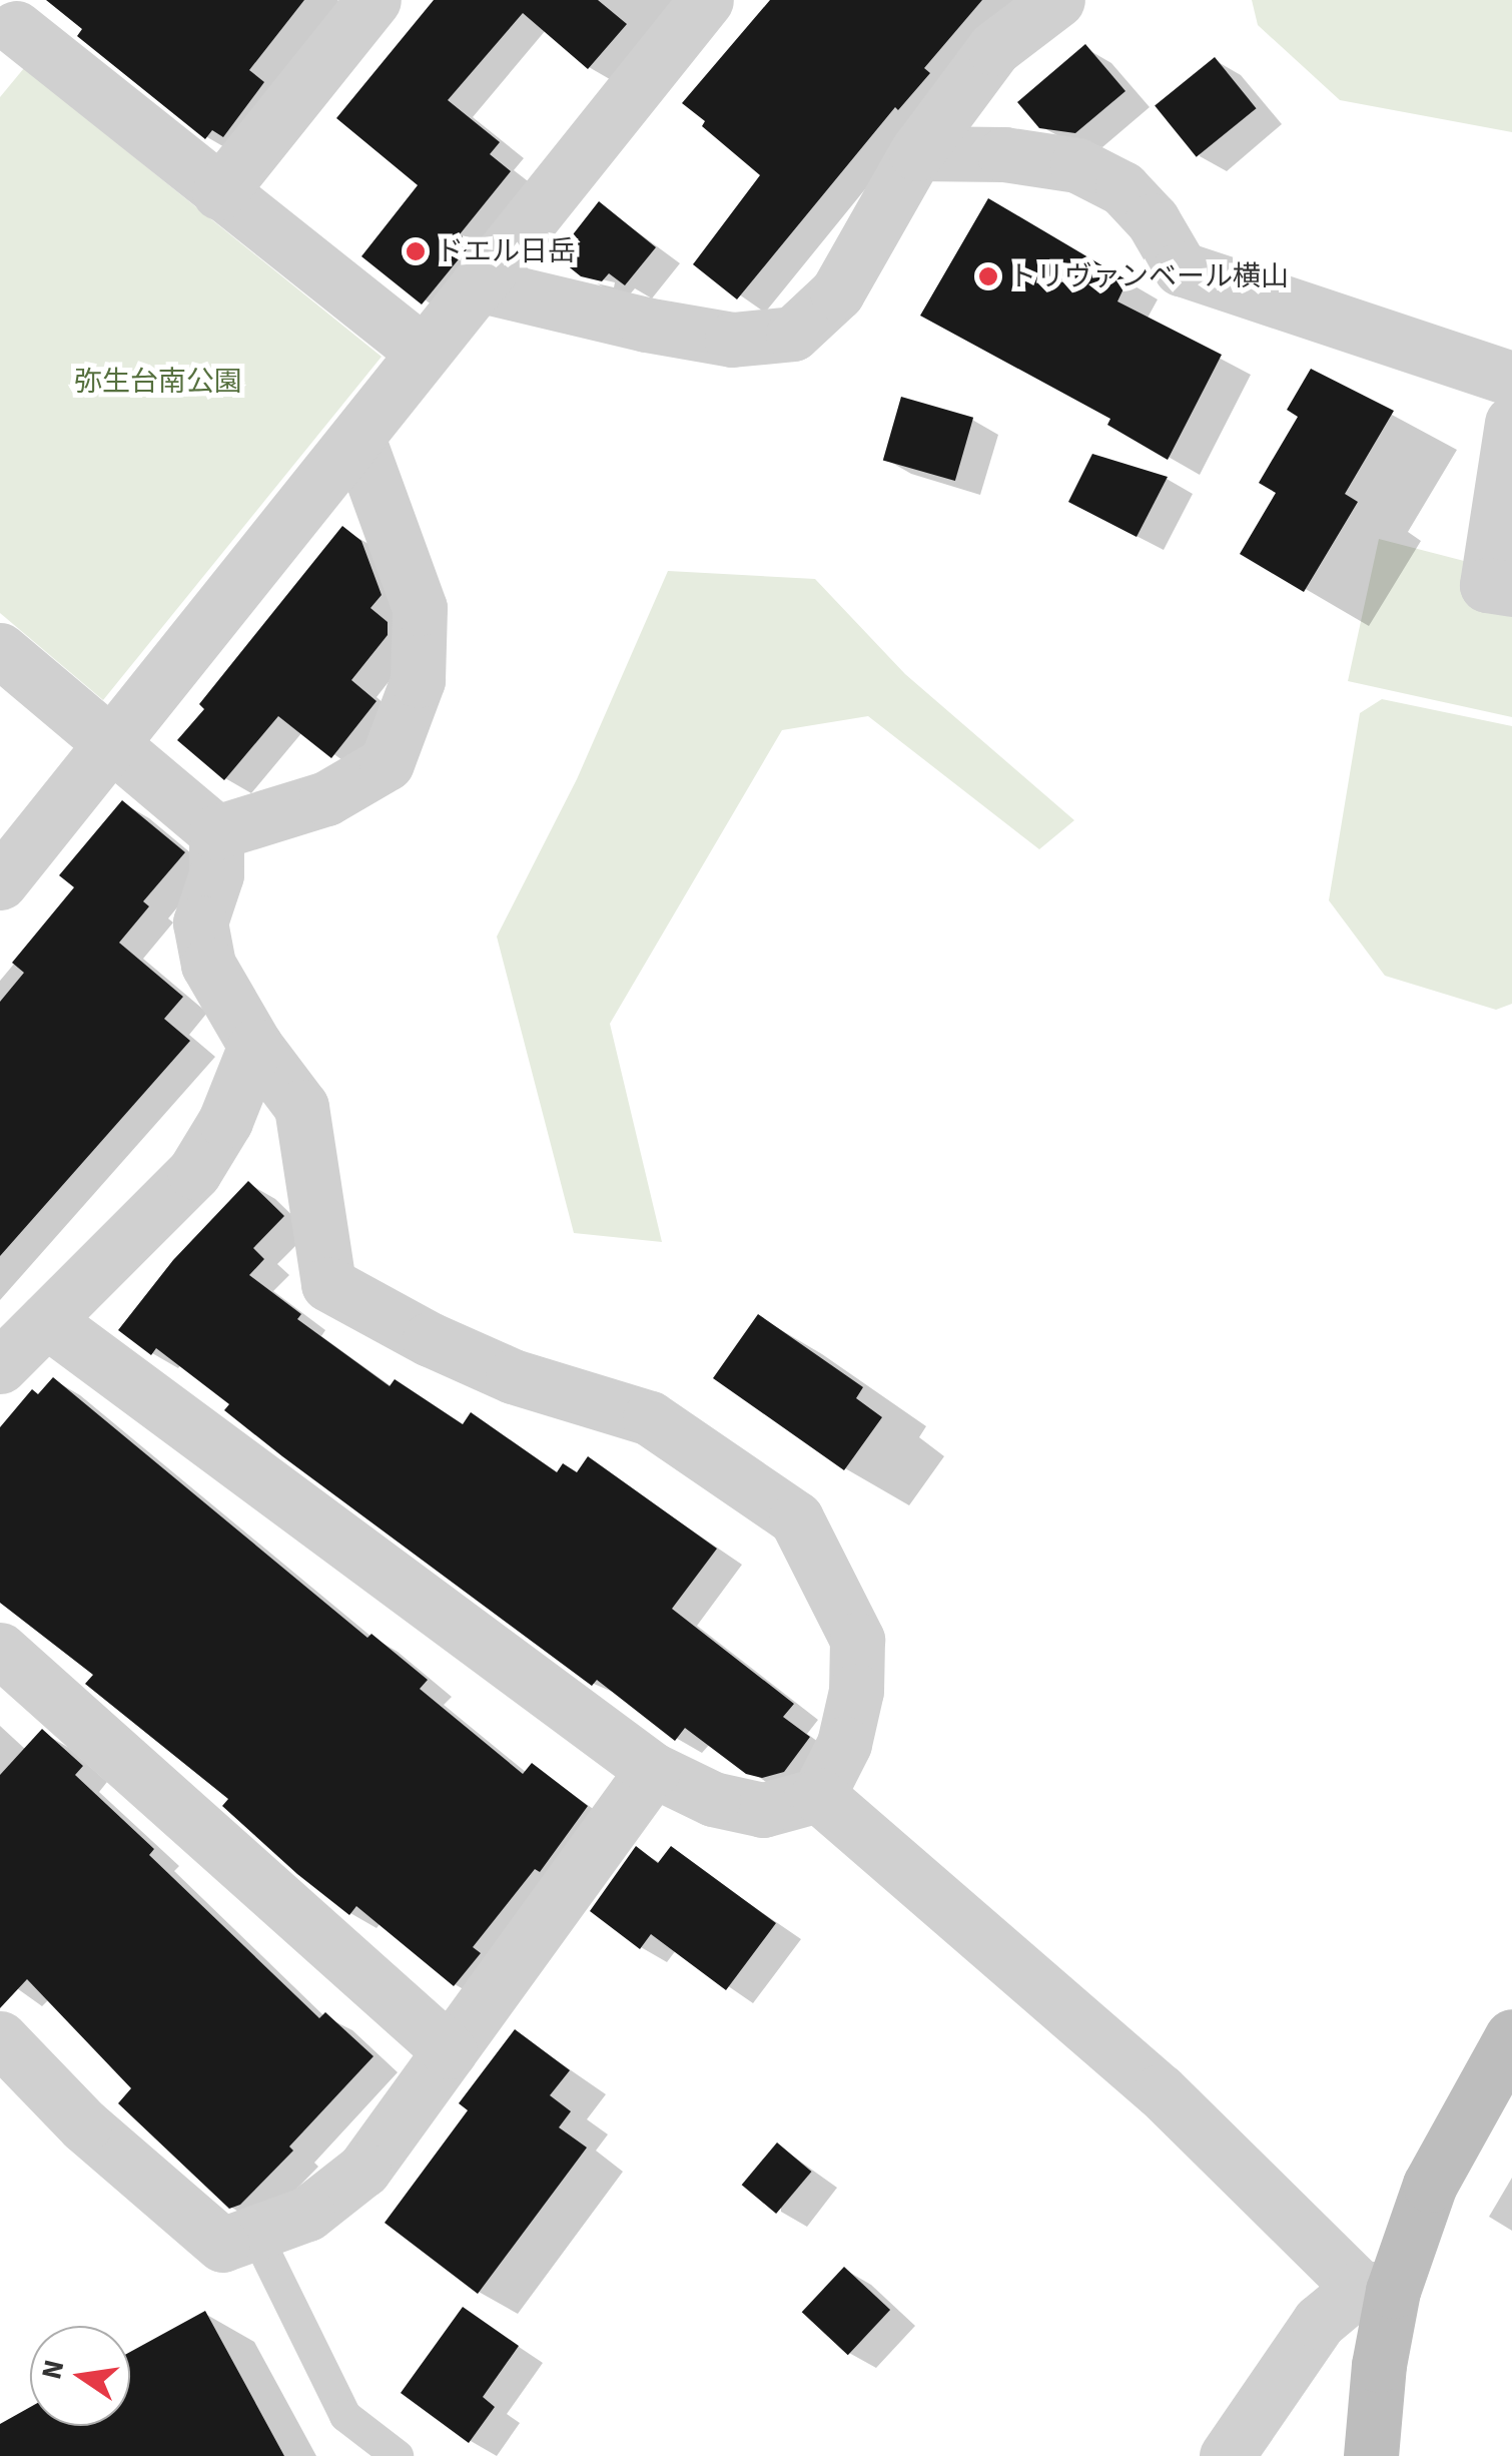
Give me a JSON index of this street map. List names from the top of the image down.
{
  "parks": ["弥生台南公園"],
  "places": ["ドエル日岳", "トリヴァンベール横山"],
  "north": "left"
}
